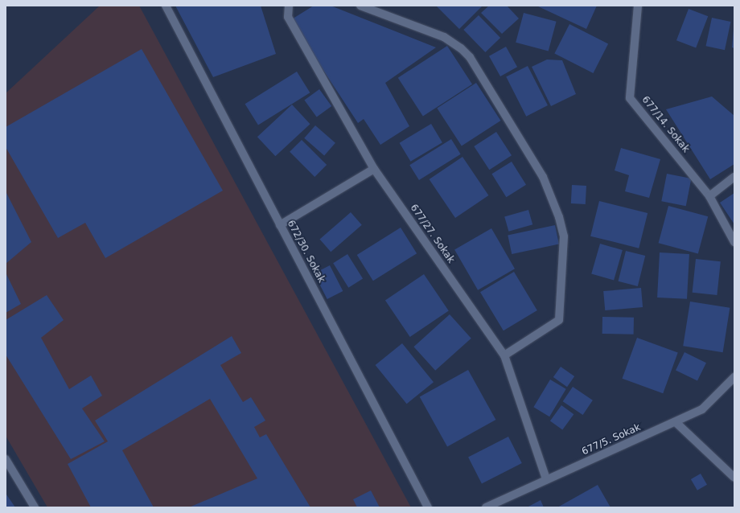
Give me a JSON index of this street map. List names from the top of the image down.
{
  "streets": {
    "street": [
      "677/14. Sokak",
      "677/27. Sokak",
      "672/30. Sokak",
      "677/5. Sokak"
    ]
  },
  "crossings": [
    ["677/27. Sokak", "677/5. Sokak"]
  ]
}
